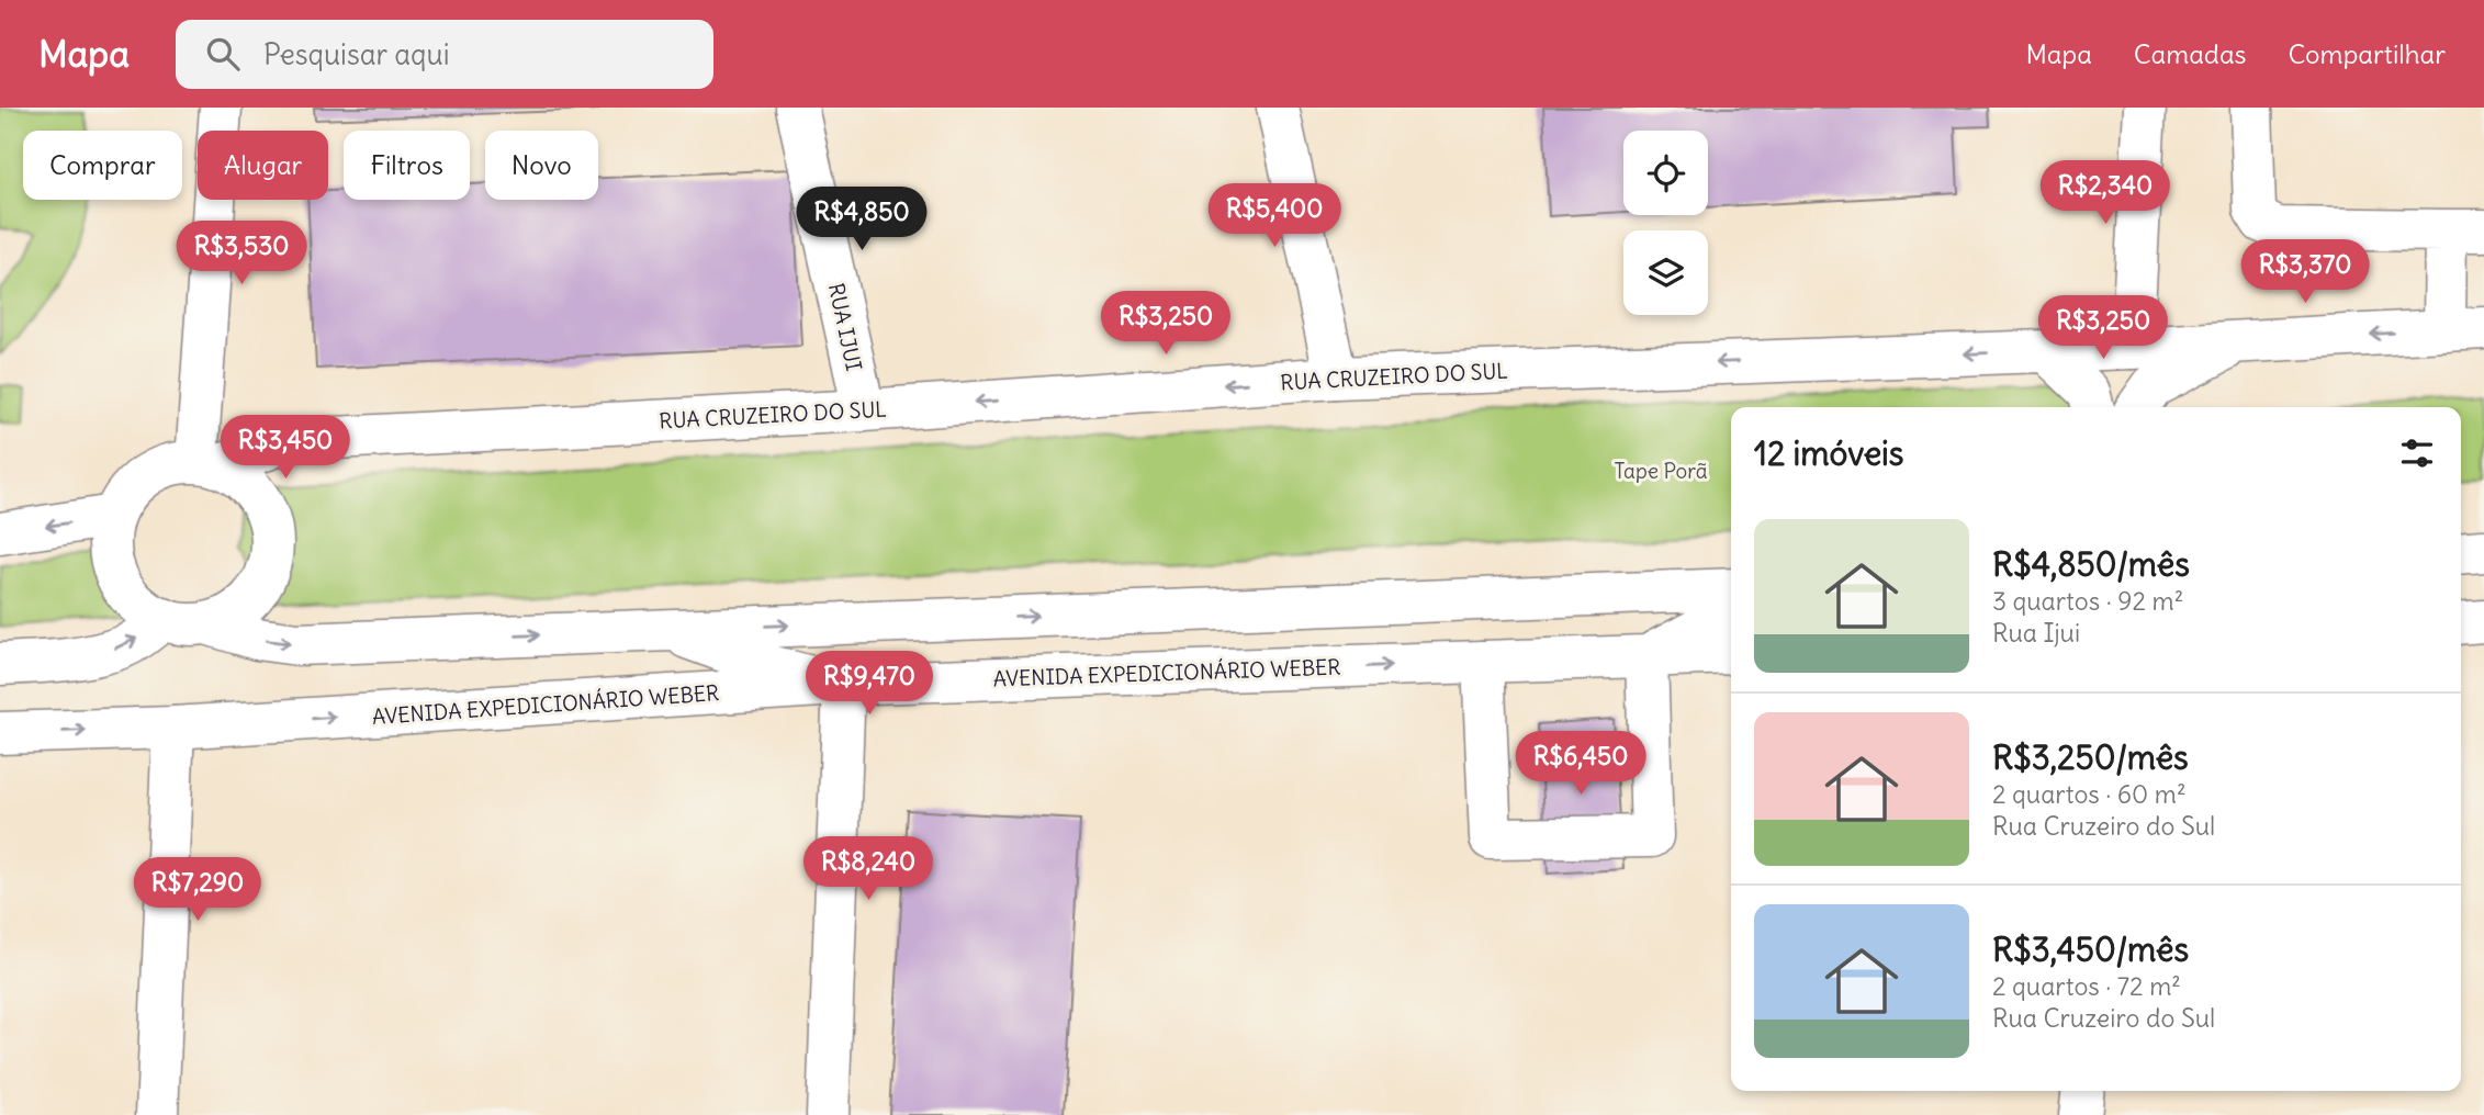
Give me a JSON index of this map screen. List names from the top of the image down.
{
  "streets": {
    "main road": ["RUA IJUI", "RUA CRUZEIRO DO SUL", "AVENIDA EXPEDICIONÁRIO WEBER"]
  },
  "crossings": [
    ["RUA IJUI", "RUA CRUZEIRO DO SUL"]
  ],
  "parks": ["Tape Porã"],
  "page": {
    "header": "Mapa",
    "search": "Pesquisar aqui",
    "nav": ["Mapa", "Camadas", "Compartilhar"],
    "chip": [
      "Comprar",
      "Alugar",
      "Filtros",
      "Novo"
    ],
    "price": [
      "R$2,340",
      "R$5,400",
      "R$4,850",
      "R$3,530",
      "R$3,370",
      "R$3,250",
      "R$3,250",
      "R$3,450",
      "R$9,470",
      "R$6,450",
      "R$8,240",
      "R$7,290"
    ],
    "heading": "12 imóveis",
    "list": [
      {
        "name": "R$4,850/mês",
        "note": "3 quartos · 92 m² · Rua Ijui"
      },
      {
        "name": "R$3,250/mês",
        "note": "2 quartos · 60 m² · Rua Cruzeiro do Sul"
      },
      {
        "name": "R$3,450/mês",
        "note": "2 quartos · 72 m² · Rua Cruzeiro do Sul"
      }
    ]
  }
}
